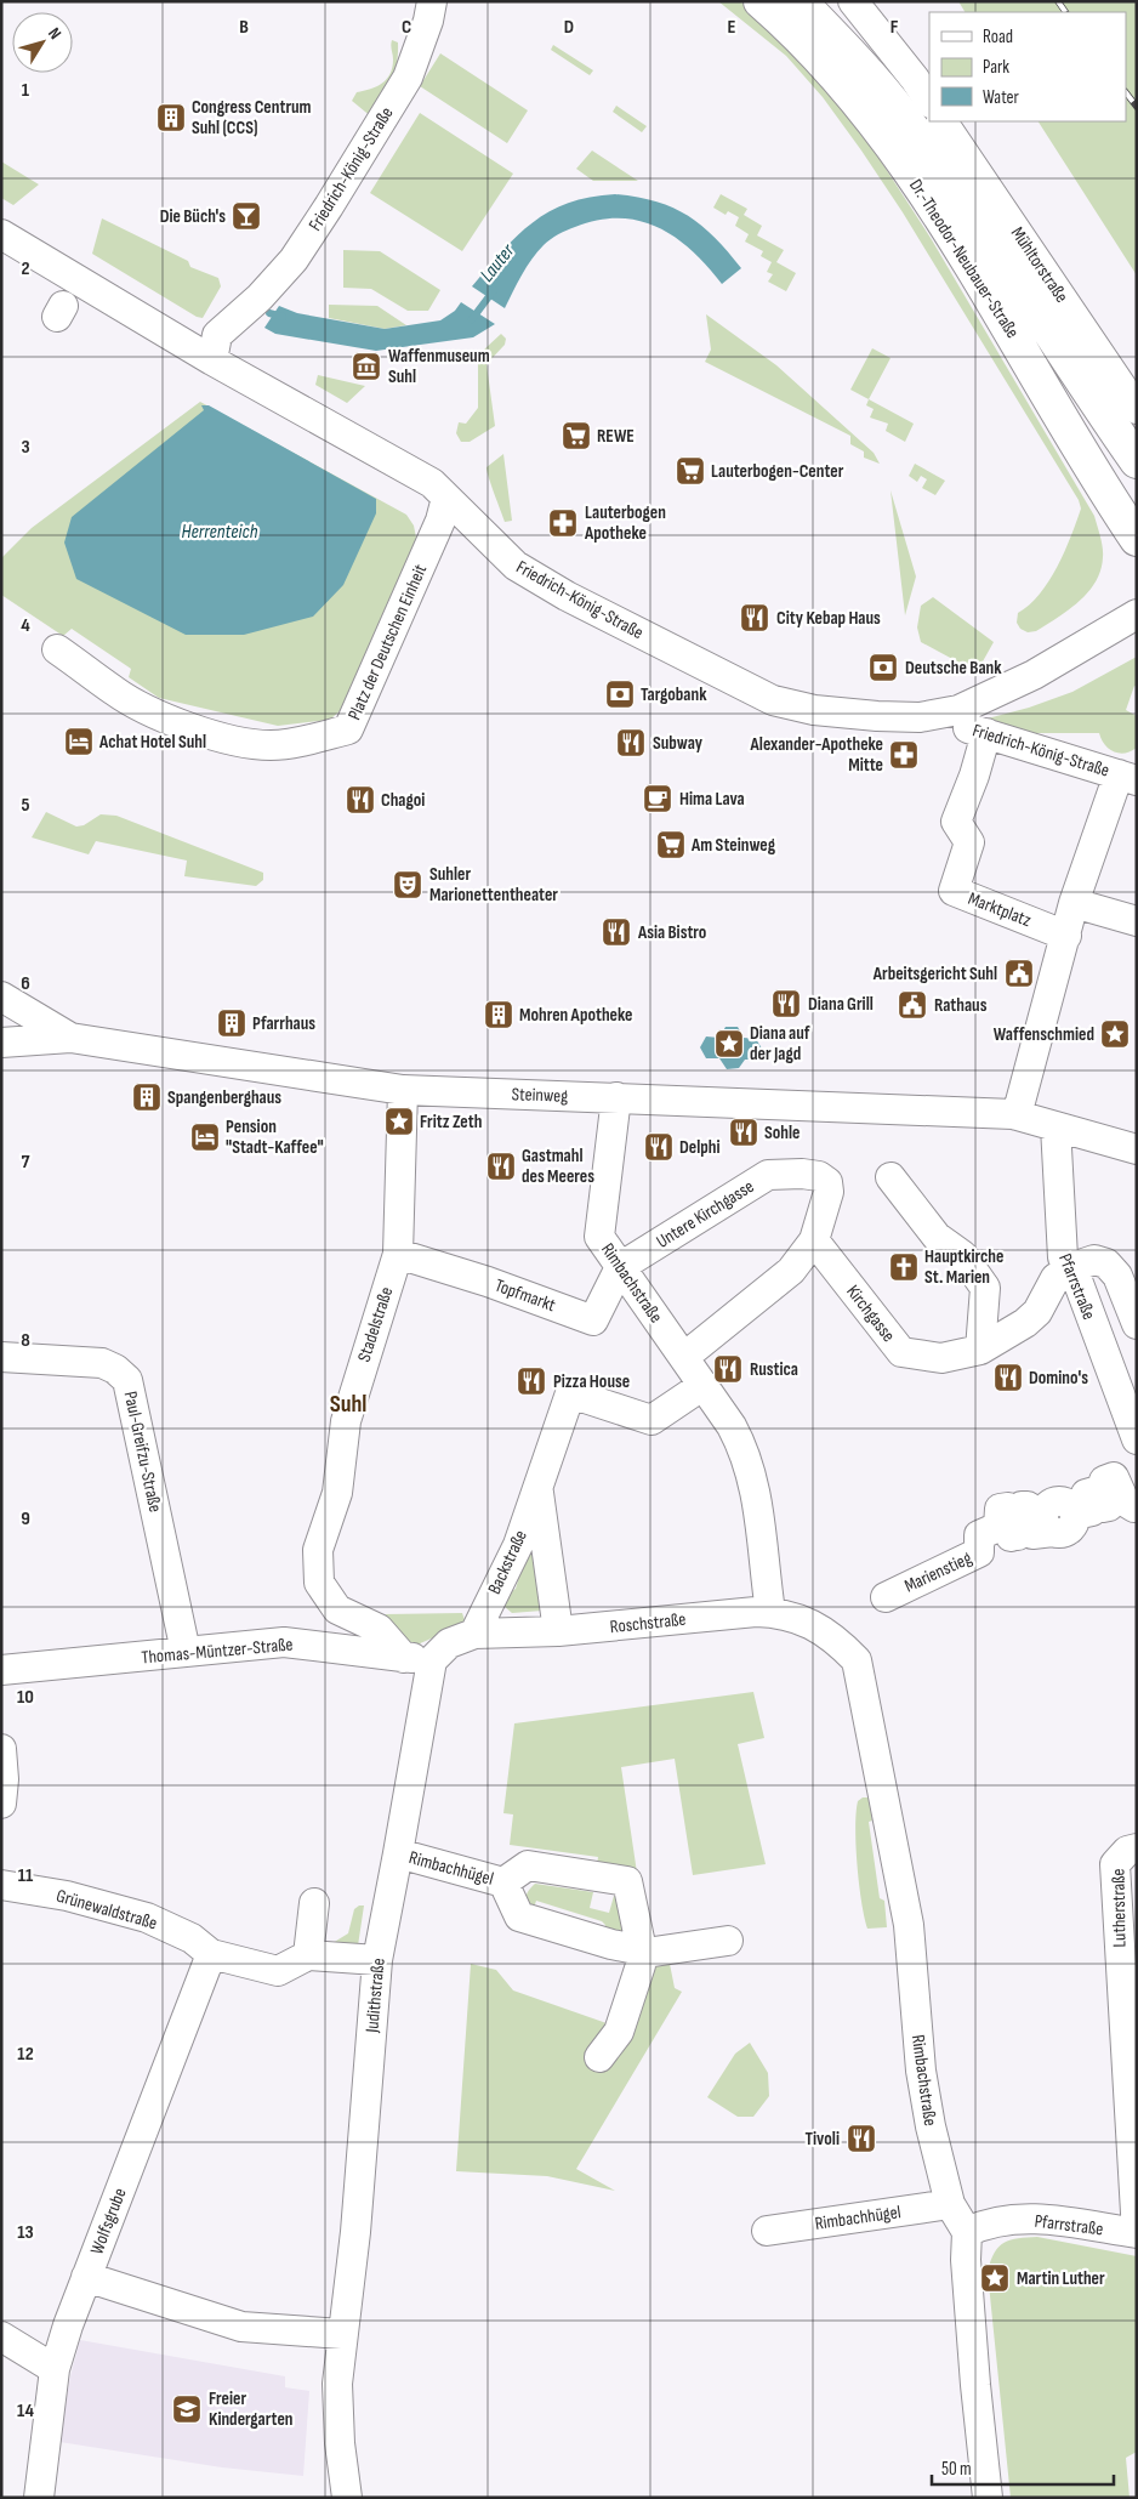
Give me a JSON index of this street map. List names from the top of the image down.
{
  "streets": {
    "main road": ["Dr.-Theodor-Neubauer-Straße"],
    "street": [
      "Friedrich-König-Straße",
      "Mühltorstraße",
      "Platz der Deutschen Einheit",
      "Marktplatz",
      "Steinweg",
      "Untere Kirchgasse",
      "Rimbachstraße",
      "Pfarrstraße",
      "Topfmarkt",
      "Kirchgasse",
      "Stadelstraße",
      "Paul-Greifzu-Straße",
      "Backstraße",
      "Marienstieg",
      "Roschstraße",
      "Thomas-Müntzer-Straße",
      "Rimbachhügel",
      "Lutherstraße",
      "Grünewaldstraße",
      "Judithstraße",
      "Wolfsgrube"
    ]
  },
  "crossings": [
    ["Friedrich-König-Straße", "Platz der Deutschen Einheit"],
    ["Friedrich-König-Straße", "Marktplatz"],
    ["Steinweg", "Rimbachstraße"],
    ["Steinweg", "Stadelstraße"],
    ["Untere Kirchgasse", "Rimbachstraße"],
    ["Untere Kirchgasse", "Topfmarkt"],
    ["Untere Kirchgasse", "Kirchgasse"],
    ["Rimbachstraße", "Pfarrstraße"],
    ["Rimbachstraße", "Topfmarkt"],
    ["Rimbachstraße", "Backstraße"],
    ["Rimbachstraße", "Roschstraße"],
    ["Rimbachstraße", "Rimbachhügel"],
    ["Pfarrstraße", "Kirchgasse"],
    ["Pfarrstraße", "Lutherstraße"],
    ["Topfmarkt", "Stadelstraße"],
    ["Stadelstraße", "Thomas-Müntzer-Straße"],
    ["Paul-Greifzu-Straße", "Thomas-Müntzer-Straße"],
    ["Backstraße", "Roschstraße"],
    ["Roschstraße", "Thomas-Müntzer-Straße"],
    ["Roschstraße", "Judithstraße"],
    ["Thomas-Müntzer-Straße", "Judithstraße"],
    ["Rimbachhügel", "Judithstraße"],
    ["Grünewaldstraße", "Wolfsgrube"]
  ],
  "districts": ["Suhl"],
  "water": ["Lauter", "Herrenteich"],
  "places": {
    "building": [
      "Congress Centrum Suhl (CCS)",
      "Mohren Apotheke",
      "Pfarrhaus",
      "Spangenberghaus"
    ],
    "bar": ["Die Büch's"],
    "museum": ["Waffenmuseum Suhl"],
    "supermarket": ["REWE", "Lauterbogen-Center", "Am Steinweg"],
    "pharmacy": ["Lauterbogen Apotheke", "Alexander-Apotheke Mitte"],
    "restaurant": [
      "City Kebap Haus",
      "Subway",
      "Chagoi",
      "Asia Bistro",
      "Diana Grill",
      "Sohle",
      "Delphi",
      "Gastmahl des Meeres",
      "Rustica",
      "Domino's",
      "Pizza House",
      "Tivoli"
    ],
    "bank": ["Deutsche Bank", "Targobank"],
    "hotel": ["Achat Hotel Suhl", "Pension \"Stadt-Kaffee\""],
    "cafe": ["Hima Lava"],
    "theatre": ["Suhler Marionettentheater"],
    "public building": ["Arbeitsgericht Suhl", "Rathaus"],
    "place": [
      "Waffenschmied",
      "Diana auf der Jagd",
      "Fritz Zeth",
      "Martin Luther"
    ],
    "church": ["Hauptkirche St. Marien"],
    "school or university": ["Freier Kindergarten"]
  },
  "legend": ["Road", "Park", "Water"],
  "scale_bar": "50 m",
  "north": "top right",
  "grid": {
    "columns": [
      "B",
      "C",
      "D",
      "E",
      "F"
    ],
    "rows": [
      "1",
      "2",
      "3",
      "4",
      "5",
      "6",
      "7",
      "8",
      "9",
      "10",
      "11",
      "12",
      "13",
      "14"
    ]
  }
}
